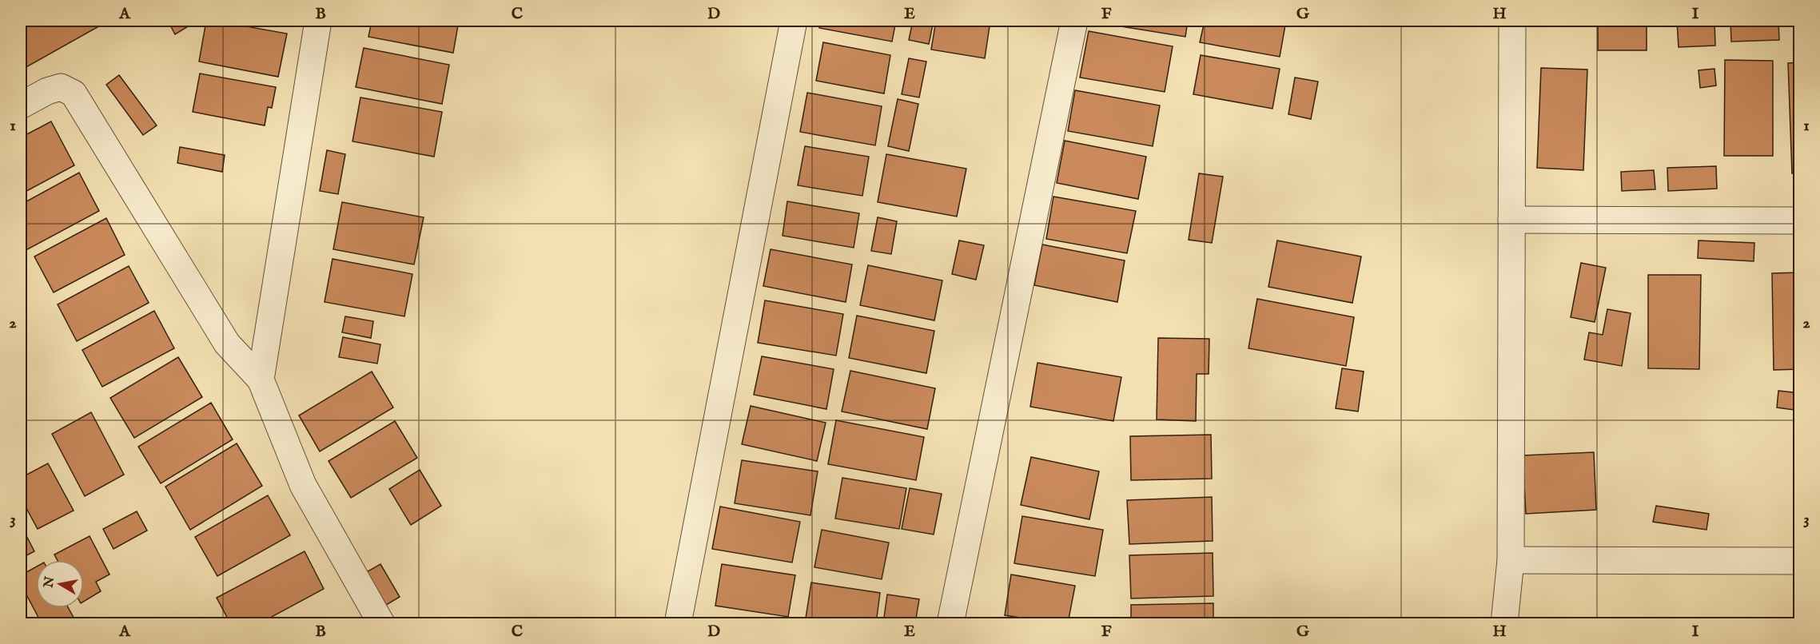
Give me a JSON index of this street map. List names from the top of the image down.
{
  "north": "left",
  "grid": {
    "columns": [
      "A",
      "B",
      "C",
      "D",
      "E",
      "F",
      "G",
      "H",
      "I"
    ],
    "rows": ["1", "2", "3"]
  }
}
